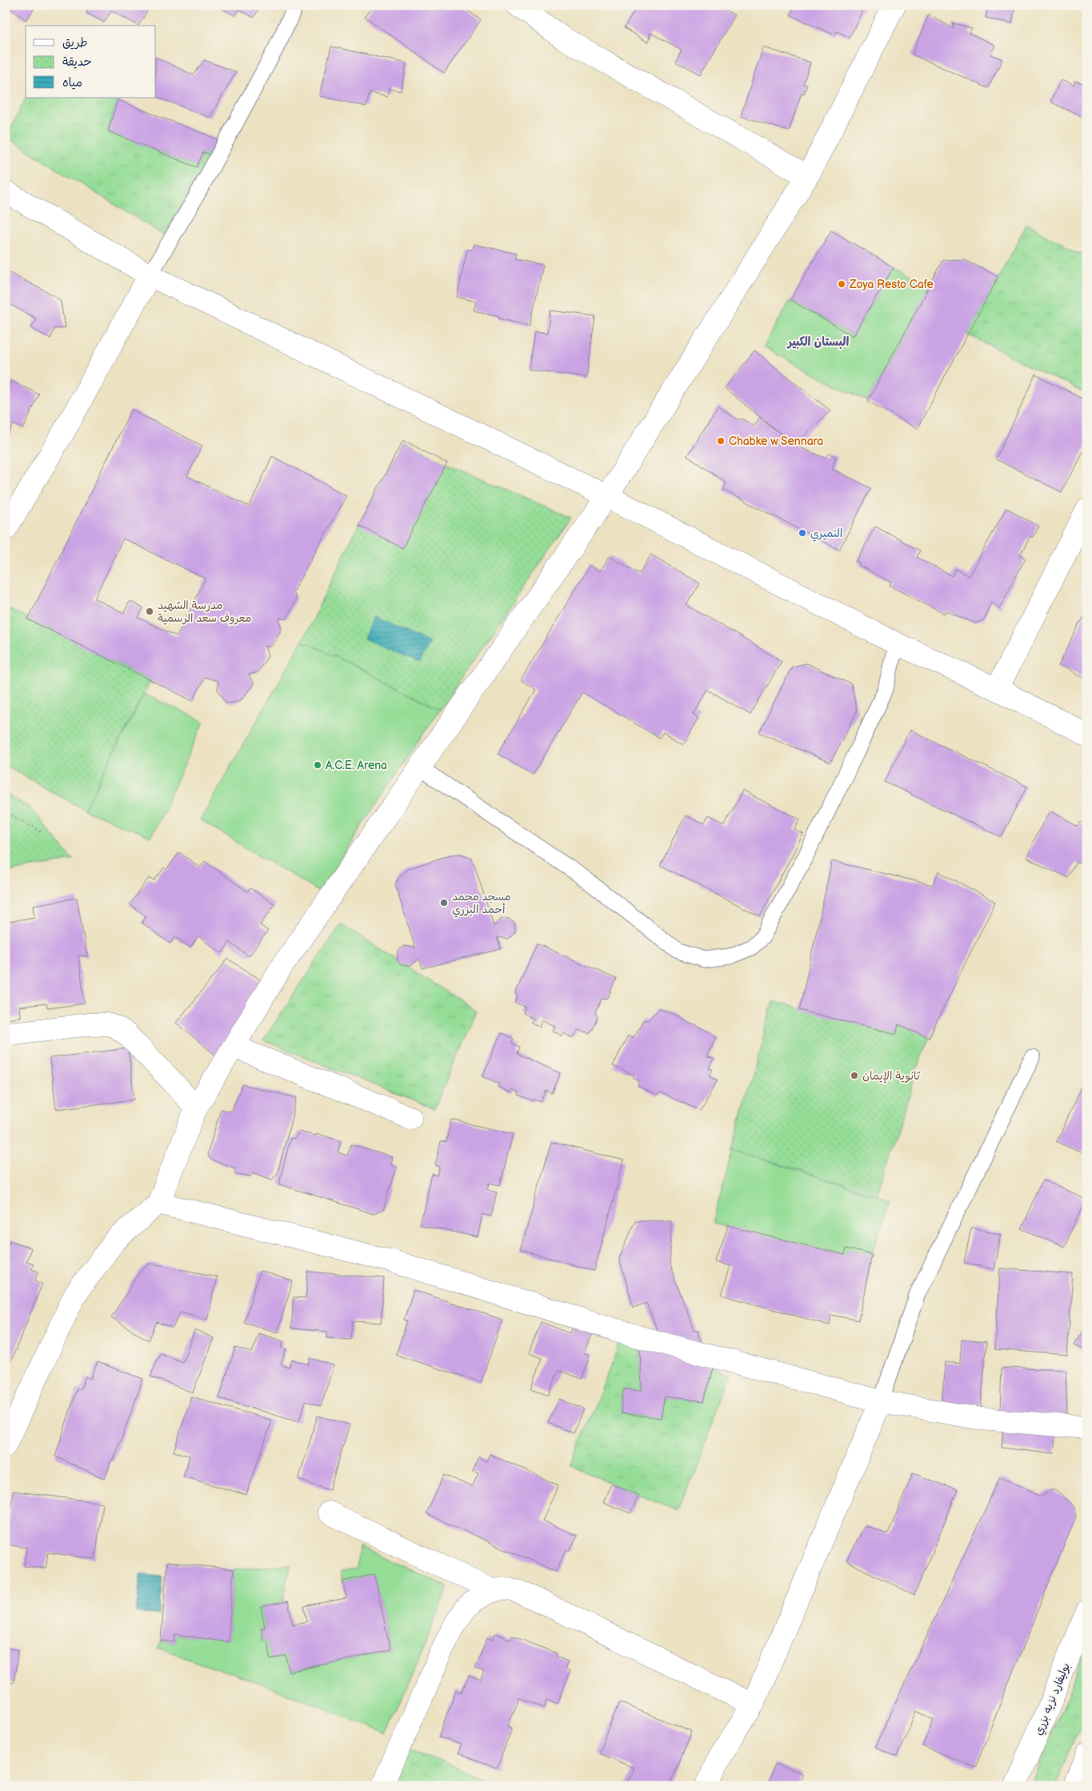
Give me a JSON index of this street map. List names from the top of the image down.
{
  "streets": {
    "main road": ["بوليفارد نزيه بزري"]
  },
  "districts": ["البستان الكبير"],
  "places": [
    "Zoya Resto Cafe",
    "Chabke w Sennara",
    "النميري",
    "مدرسة الشهيد معروف سعد الرسمية",
    "A.C.E. Arena",
    "مسجد محمد أحمد البزري",
    "ثانوية الإيمان"
  ],
  "legend": ["طريق", "حديقة", "مياه"]
}
